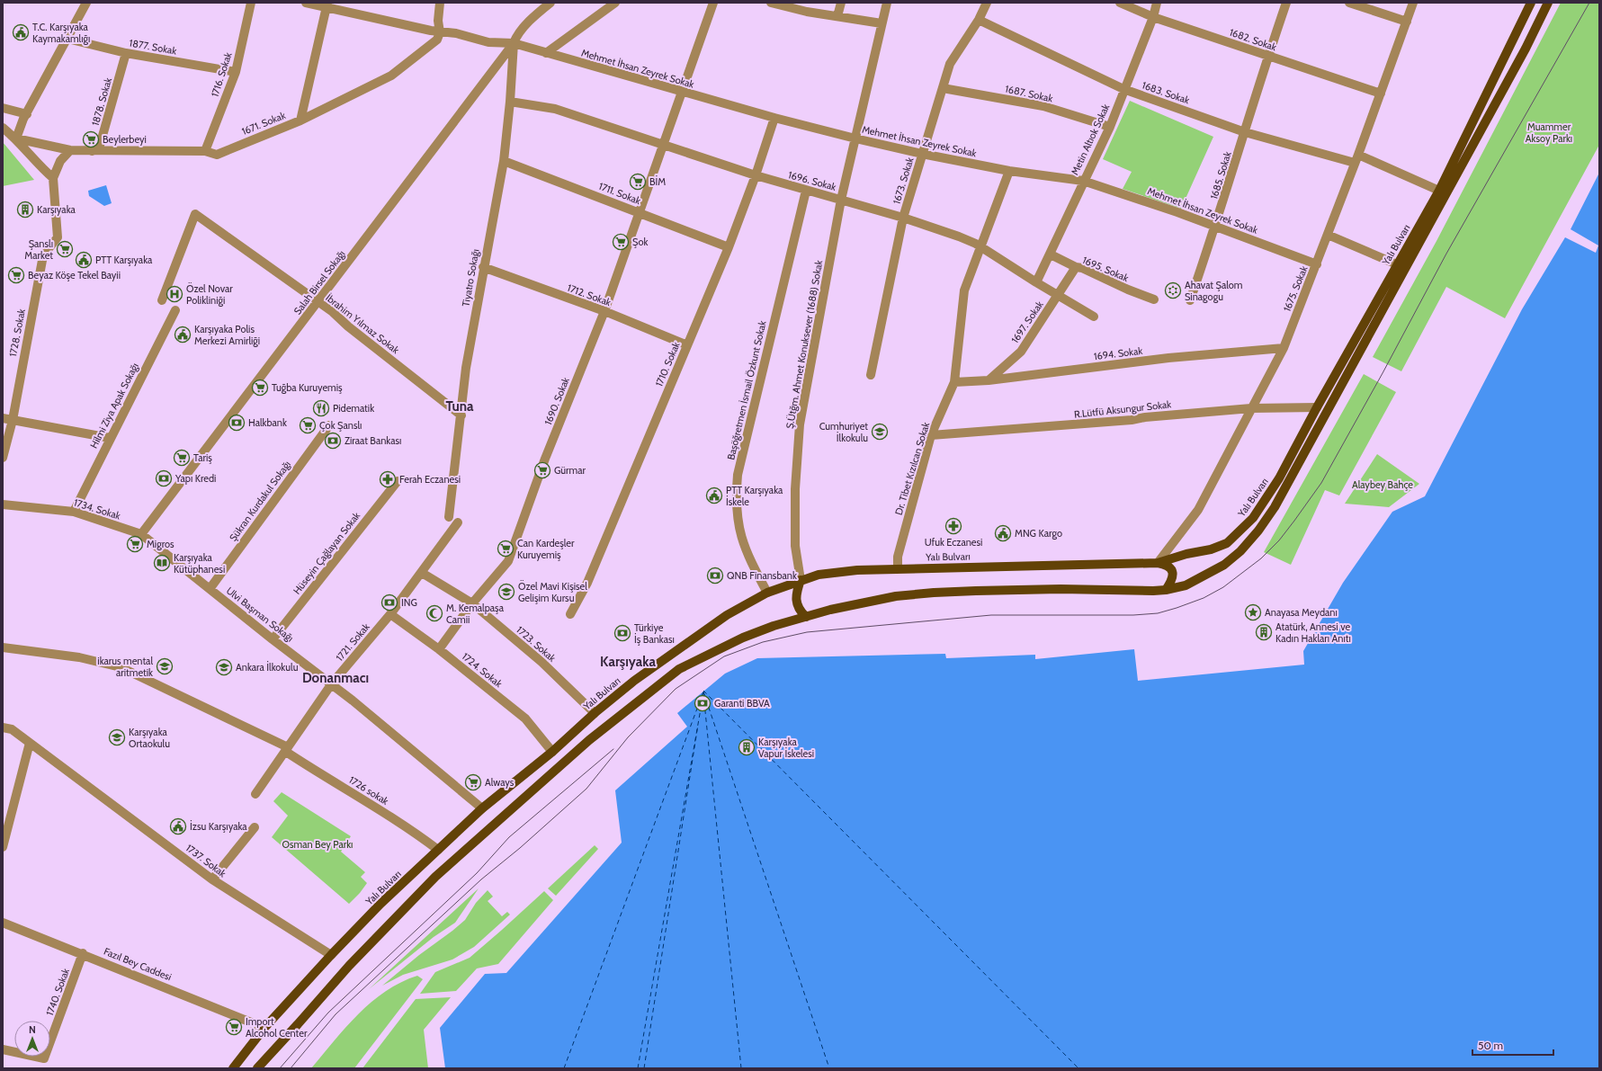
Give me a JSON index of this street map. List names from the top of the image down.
{
  "streets": {
    "main road": ["Yalı Bulvarı"],
    "street": [
      "1682. Sokak",
      "1877. Sokak",
      "Mehmet İhsan Zeyrek Sokak",
      "1716. Sokak",
      "1683. Sokak",
      "1687. Sokak",
      "1878. Sokak",
      "1671. Sokak",
      "Metin Altıok Sokak",
      "1685. Sokak",
      "1696. Sokak",
      "1673. Sokak",
      "1711. Sokak",
      "1695. Sokak",
      "Tiyatro Sokağı",
      "Salah Birsel Sokağı",
      "1675. Sokak",
      "1712. Sokak",
      "1697. Sokak",
      "İbrahim Yılmaz Sokak",
      "1728. Sokak",
      "Ş.Ütğm. Ahmet Konuksever (1688) Sokak",
      "1694. Sokak",
      "1710. Sokak",
      "Başöğretmen İsmail Özkunt Sokak",
      "1690. Sokak",
      "Hilmi Ziya Apak Sokağı",
      "R.Lütfü Aksungur Sokak",
      "Dr. Tibet Kızılcan Sokak",
      "Şükran Kurdakul Sokağı",
      "1734. Sokak",
      "Hüseyin Çağlayan Sokak",
      "Ulvi Başman Sokağı",
      "1721. Sokak",
      "1723. Sokak",
      "1724. Sokak",
      "1726 sokak",
      "1737. Sokak",
      "Fazıl Bey Caddesi",
      "1740. Sokak"
    ]
  },
  "crossings": [
    ["1682. Sokak", "Metin Altıok Sokak"],
    ["1682. Sokak", "1685. Sokak"],
    ["1682. Sokak", "1675. Sokak"],
    ["1877. Sokak", "1716. Sokak"],
    ["1877. Sokak", "1878. Sokak"],
    ["Mehmet İhsan Zeyrek Sokak", "1671. Sokak"],
    ["Mehmet İhsan Zeyrek Sokak", "Metin Altıok Sokak"],
    ["Mehmet İhsan Zeyrek Sokak", "1685. Sokak"],
    ["Mehmet İhsan Zeyrek Sokak", "1673. Sokak"],
    ["Mehmet İhsan Zeyrek Sokak", "Tiyatro Sokağı"],
    ["Mehmet İhsan Zeyrek Sokak", "Salah Birsel Sokağı"],
    ["Mehmet İhsan Zeyrek Sokak", "1675. Sokak"],
    ["Mehmet İhsan Zeyrek Sokak", "Ş.Ütğm. Ahmet Konuksever (1688) Sokak"],
    ["Mehmet İhsan Zeyrek Sokak", "1710. Sokak"],
    ["Mehmet İhsan Zeyrek Sokak", "1690. Sokak"],
    ["Mehmet İhsan Zeyrek Sokak", "Dr. Tibet Kızılcan Sokak"],
    ["1716. Sokak", "1671. Sokak"],
    ["1683. Sokak", "Metin Altıok Sokak"],
    ["1683. Sokak", "1685. Sokak"],
    ["1683. Sokak", "1673. Sokak"],
    ["1683. Sokak", "Yalı Bulvarı"],
    ["1683. Sokak", "1675. Sokak"],
    ["1687. Sokak", "Metin Altıok Sokak"],
    ["1687. Sokak", "1673. Sokak"],
    ["1878. Sokak", "1671. Sokak"],
    ["Metin Altıok Sokak", "1696. Sokak"],
    ["Metin Altıok Sokak", "1695. Sokak"],
    ["1696. Sokak", "1673. Sokak"],
    ["1696. Sokak", "Tiyatro Sokağı"],
    ["1696. Sokak", "1697. Sokak"],
    ["1696. Sokak", "Ş.Ütğm. Ahmet Konuksever (1688) Sokak"],
    ["1696. Sokak", "1710. Sokak"],
    ["1696. Sokak", "Başöğretmen İsmail Özkunt Sokak"],
    ["1696. Sokak", "1690. Sokak"],
    ["1696. Sokak", "Dr. Tibet Kızılcan Sokak"],
    ["1711. Sokak", "Tiyatro Sokağı"],
    ["1711. Sokak", "1710. Sokak"],
    ["1711. Sokak", "1690. Sokak"],
    ["Yalı Bulvarı", "1675. Sokak"],
    ["Yalı Bulvarı", "Ş.Ütğm. Ahmet Konuksever (1688) Sokak"],
    ["Yalı Bulvarı", "Başöğretmen İsmail Özkunt Sokak"],
    ["Yalı Bulvarı", "R.Lütfü Aksungur Sokak"],
    ["Yalı Bulvarı", "Dr. Tibet Kızılcan Sokak"],
    ["Yalı Bulvarı", "Ulvi Başman Sokağı"],
    ["Yalı Bulvarı", "1723. Sokak"],
    ["Yalı Bulvarı", "1724. Sokak"],
    ["Yalı Bulvarı", "1726 sokak"],
    ["Yalı Bulvarı", "1737. Sokak"],
    ["Yalı Bulvarı", "Fazıl Bey Caddesi"],
    ["1695. Sokak", "1697. Sokak"],
    ["Tiyatro Sokağı", "Salah Birsel Sokağı"],
    ["Tiyatro Sokağı", "1712. Sokak"],
    ["Tiyatro Sokağı", "İbrahim Yılmaz Sokak"],
    ["Salah Birsel Sokağı", "İbrahim Yılmaz Sokak"],
    ["Salah Birsel Sokağı", "1734. Sokak"],
    ["Salah Birsel Sokağı", "Ulvi Başman Sokağı"],
    ["1675. Sokak", "1694. Sokak"],
    ["1675. Sokak", "R.Lütfü Aksungur Sokak"],
    ["1712. Sokak", "1710. Sokak"],
    ["1712. Sokak", "1690. Sokak"],
    ["1697. Sokak", "1694. Sokak"],
    ["1694. Sokak", "Dr. Tibet Kızılcan Sokak"],
    ["1690. Sokak", "1723. Sokak"],
    ["1690. Sokak", "1724. Sokak"],
    ["Hilmi Ziya Apak Sokağı", "1734. Sokak"],
    ["R.Lütfü Aksungur Sokak", "Dr. Tibet Kızılcan Sokak"],
    ["Şükran Kurdakul Sokağı", "Ulvi Başman Sokağı"],
    ["1734. Sokak", "Ulvi Başman Sokağı"],
    ["Hüseyin Çağlayan Sokak", "Ulvi Başman Sokağı"],
    ["Ulvi Başman Sokağı", "1721. Sokak"],
    ["1721. Sokak", "1723. Sokak"],
    ["1721. Sokak", "1724. Sokak"],
    ["1721. Sokak", "1726 sokak"],
    ["Fazıl Bey Caddesi", "1740. Sokak"]
  ],
  "districts": ["Tuna", "Karşıyaka", "Donanmacı"],
  "parks": ["Muammer Aksoy Parkı", "Alaybey Bahçe", "Osman Bey Parkı"],
  "places": {
    "public building": [
      "T.C. Karşıyaka Kaymakamlığı",
      "PTT Karşıyaka",
      "Karşıyaka Polis Merkezi Amirliği",
      "PTT Karşıyaka İskele",
      "MNG Kargo",
      "İzsu Karşıyaka"
    ],
    "supermarket": [
      "Beylerbeyi",
      "BİM",
      "Şok",
      "Şanslı Market",
      "Beyaz Köşe Tekel Bayii",
      "Tuğba Kuruyemiş",
      "Çok Şanslı",
      "Tariş",
      "Gürmar",
      "Migros",
      "Can Kardeşler Kuruyemiş",
      "Always",
      "Import Alcohol Center"
    ],
    "building": ["Karşıyaka", "Atatürk, Annesi ve Kadın Hakları Anıtı", "Karşıyaka Vapur İskelesi"],
    "synagogue": ["Ahavat Şalom Sinagogu"],
    "hospital": ["Özel Novar Polikliniği"],
    "restaurant": ["Pidematik"],
    "bank": [
      "Halkbank",
      "Ziraat Bankası",
      "Yapı Kredi",
      "QNB Finansbank",
      "ING",
      "Türkiye İş Bankası",
      "Garanti BBVA"
    ],
    "school or university": [
      "Cumhuriyet İlkokulu",
      "Özel Mavi Kişisel Gelişim Kursu",
      "ikarus mental aritmetik",
      "Ankara İlkokulu",
      "Karşıyaka Ortaokulu"
    ],
    "pharmacy": ["Ferah Eczanesi", "Ufuk Eczanesi"],
    "library": ["Karşıyaka Kütüphanesi"],
    "place": ["Anayasa Meydanı"],
    "mosque": ["M. Kemalpaşa Camii"]
  },
  "scale_bar": "50 m",
  "north": "top"
}
